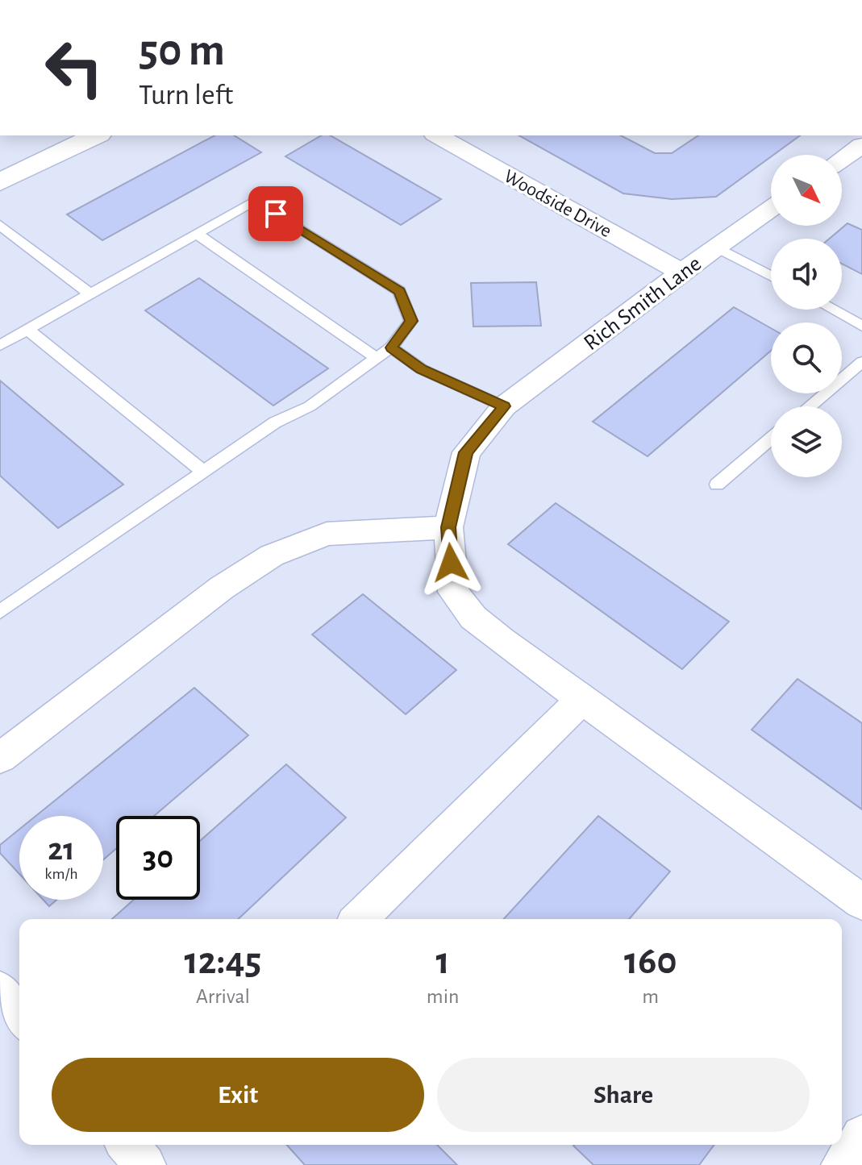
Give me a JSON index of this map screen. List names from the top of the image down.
{
  "streets": {
    "street": ["Woodside Drive", "Rich Smith Lane"]
  },
  "crossings": [
    ["Woodside Drive", "Rich Smith Lane"]
  ],
  "north": "bottom right",
  "page": {
    "turn": ["50 m", "Turn left"],
    "speed": "21 km/h",
    "limit": "30",
    "eta": [
      "12:45",
      "Arrival",
      "1",
      "min",
      "160",
      "m"
    ],
    "buttons": ["Exit", "Share"]
  }
}
